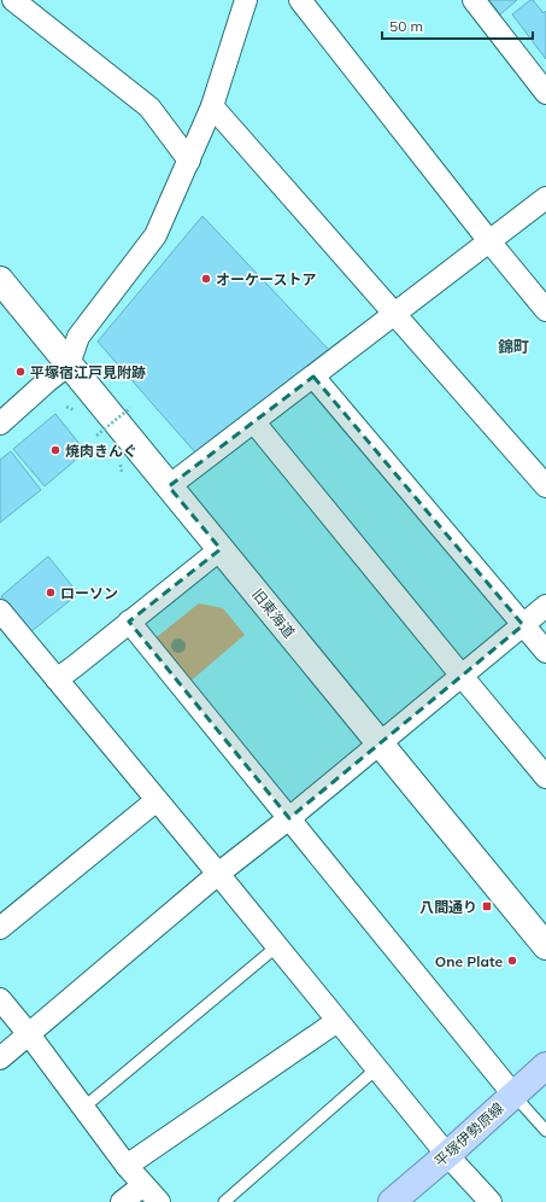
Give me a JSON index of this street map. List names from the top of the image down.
{
  "streets": {
    "main road": ["平塚伊勢原線"],
    "street": ["旧東海道"]
  },
  "districts": ["錦町"],
  "places": {
    "other": [
      "オーケーストア",
      "平塚宿江戸見附跡",
      "焼肉きんぐ",
      "ローソン",
      "One Plate"
    ],
    "transit": ["八間通り"]
  },
  "scale_bar": "50 m"
}
